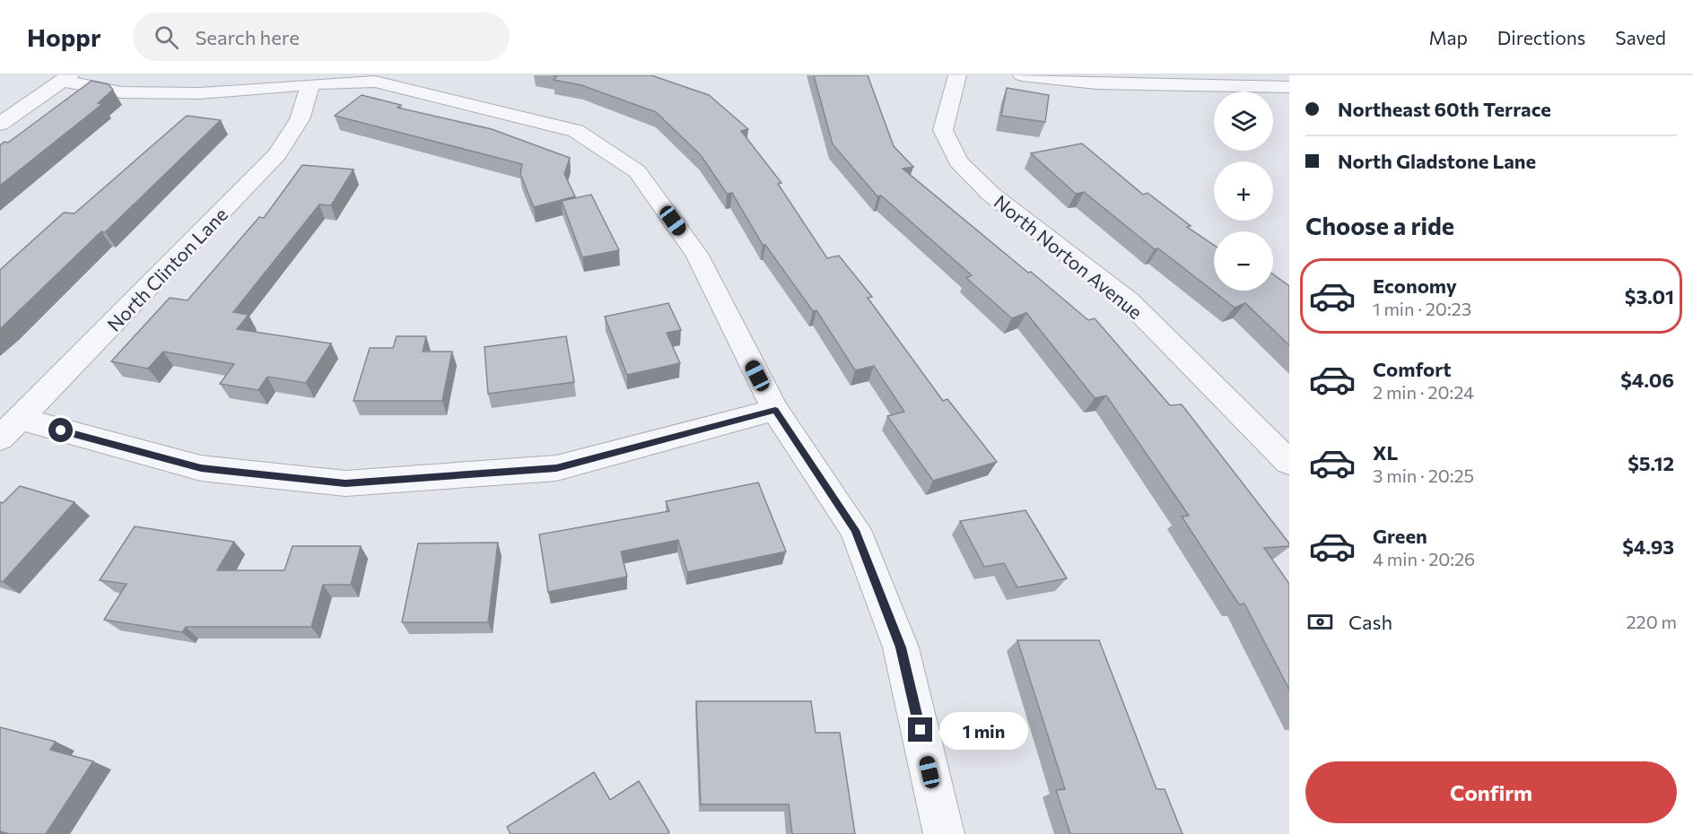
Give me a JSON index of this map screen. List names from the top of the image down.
{
  "streets": {
    "street": ["North Norton Avenue", "North Clinton Lane"]
  },
  "page": {
    "header": "Hoppr",
    "search": "Search here",
    "nav": ["Map", "Directions", "Saved"],
    "banner": ["Northeast 60th Terrace", "North Gladstone Lane"],
    "map_buttons": ["+", "−"],
    "heading": "Choose a ride",
    "list": [
      {
        "name": "Economy",
        "note": "1 min · 20:23",
        "value": "$3.01"
      },
      {
        "name": "Comfort",
        "note": "2 min · 20:24",
        "value": "$4.06"
      },
      {
        "name": "XL",
        "note": "3 min · 20:25",
        "value": "$5.12"
      },
      {
        "name": "Green",
        "note": "4 min · 20:26",
        "value": "$4.93"
      }
    ],
    "pay": ["Cash", "220 m"],
    "bubble": "1 min",
    "buttons": "Confirm"
  }
}
